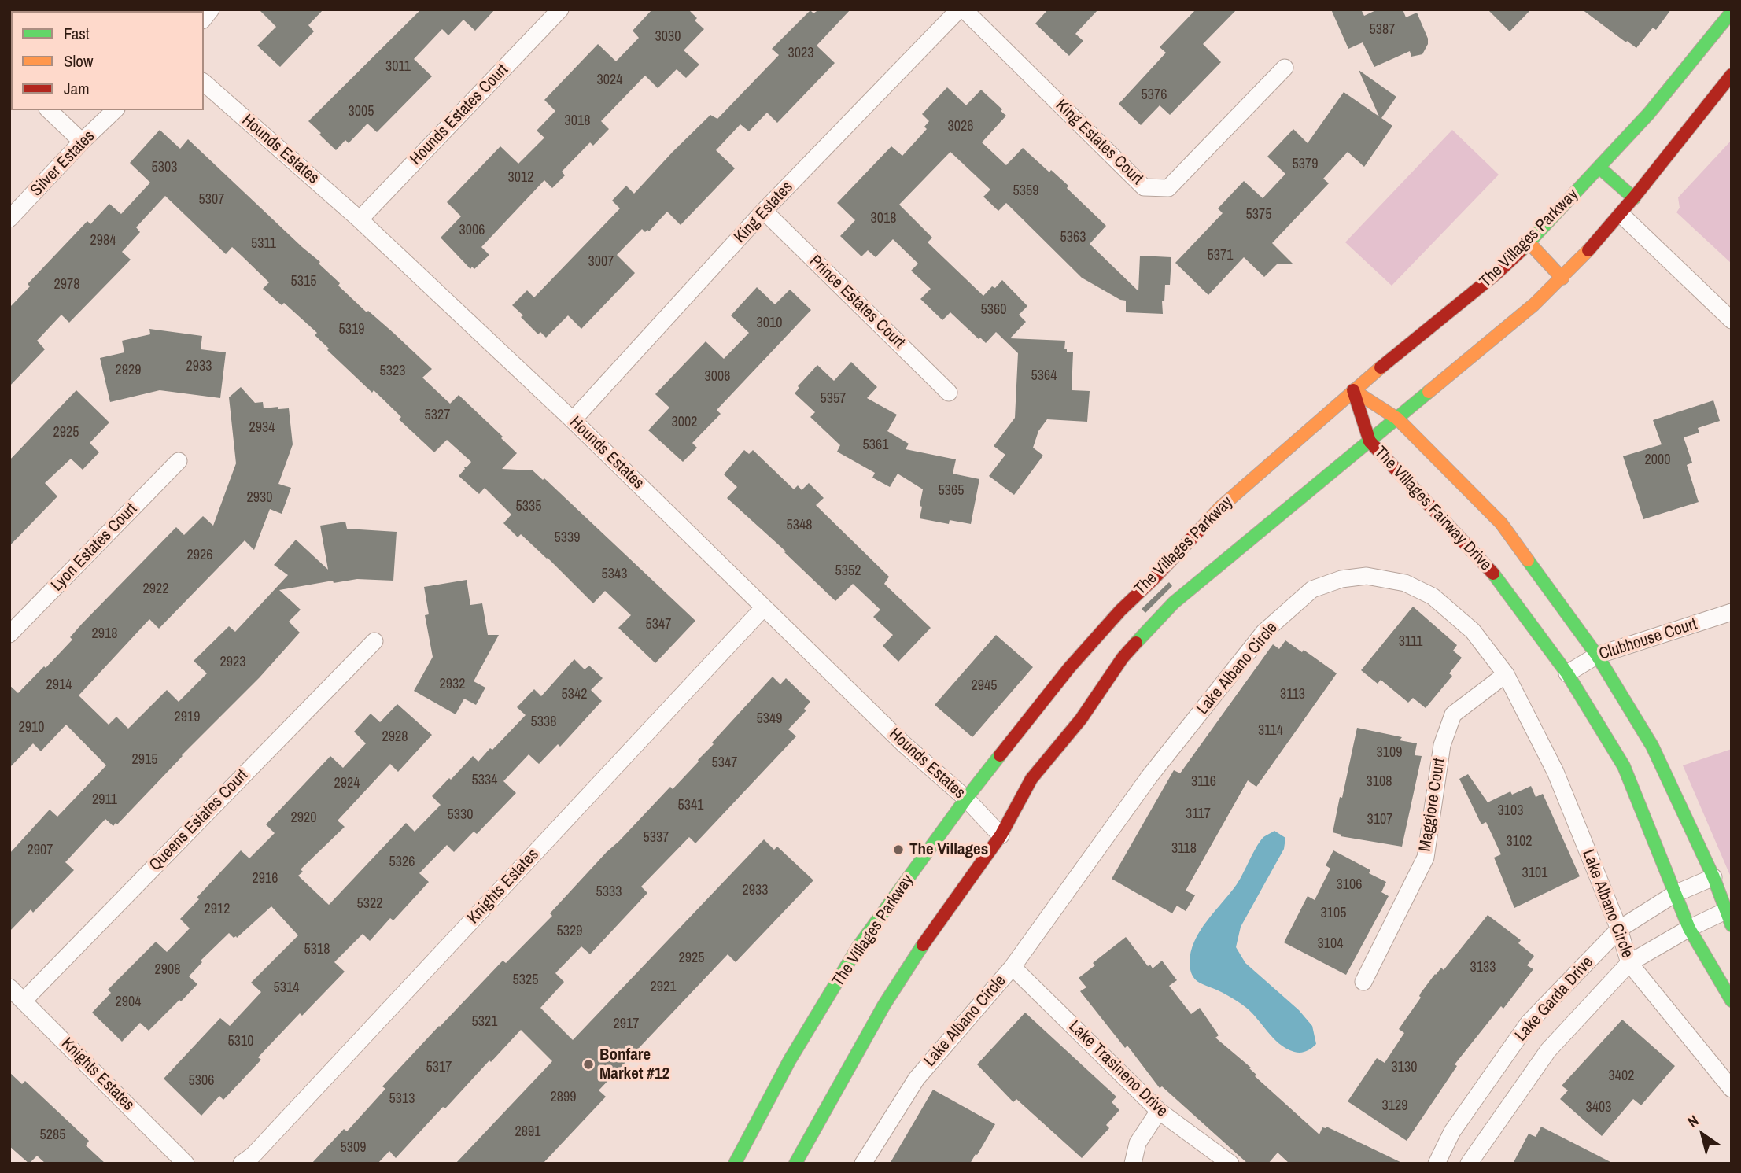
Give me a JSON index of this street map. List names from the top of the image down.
{
  "streets": {
    "street": [
      "Hounds Estates Court",
      "King Estates Court",
      "Hounds Estates",
      "Silver Estates",
      "King Estates",
      "The Villages Parkway",
      "Prince Estates Court",
      "The Villages Fairway Drive",
      "Lyon Estates Court",
      "Clubhouse Court",
      "Lake Albano Circle",
      "Maggiore Court",
      "Queens Estates Court",
      "Knights Estates",
      "Lake Garda Drive",
      "Lake Trasineno Drive"
    ]
  },
  "crossings": [
    ["Hounds Estates Court", "Hounds Estates"],
    ["Hounds Estates", "King Estates"],
    ["Hounds Estates", "The Villages Parkway"],
    ["Hounds Estates", "Knights Estates"],
    ["King Estates", "Prince Estates Court"],
    ["The Villages Parkway", "The Villages Fairway Drive"],
    ["The Villages Fairway Drive", "Clubhouse Court"],
    ["The Villages Fairway Drive", "Lake Garda Drive"],
    ["Lake Albano Circle", "Maggiore Court"],
    ["Lake Albano Circle", "Lake Garda Drive"],
    ["Lake Albano Circle", "Lake Trasineno Drive"],
    ["Queens Estates Court", "Knights Estates"]
  ],
  "places": ["The Villages", "Bonfare Market #12"],
  "house_numbers": [
    "5387",
    "3030",
    "3023",
    "3011",
    "3024",
    "5376",
    "3005",
    "3018",
    "3026",
    "5379",
    "5303",
    "3012",
    "5359",
    "5307",
    "5375",
    "3018",
    "3006",
    "5363",
    "2984",
    "5311",
    "5371",
    "3007",
    "5315",
    "2978",
    "5360",
    "3010",
    "5319",
    "2933",
    "2929",
    "5323",
    "5364",
    "3006",
    "5357",
    "5327",
    "3002",
    "2934",
    "2925",
    "5361",
    "2000",
    "5365",
    "2930",
    "5335",
    "5348",
    "5339",
    "2926",
    "5352",
    "5343",
    "2922",
    "5347",
    "2918",
    "3111",
    "2923",
    "2932",
    "2914",
    "2945",
    "5342",
    "3113",
    "2919",
    "5349",
    "5338",
    "2910",
    "3114",
    "2928",
    "3109",
    "2915",
    "5347",
    "5334",
    "3116",
    "3108",
    "2924",
    "2911",
    "5341",
    "3103",
    "3117",
    "5330",
    "2920",
    "3107",
    "5337",
    "3102",
    "3118",
    "2907",
    "5326",
    "3101",
    "2916",
    "3106",
    "2933",
    "5333",
    "5322",
    "2912",
    "3105",
    "5329",
    "3104",
    "5318",
    "2925",
    "3133",
    "2908",
    "5325",
    "2921",
    "5314",
    "2904",
    "5321",
    "2917",
    "5310",
    "5317",
    "3130",
    "3402",
    "5306",
    "2899",
    "5313",
    "3129",
    "3403",
    "2891",
    "5285",
    "5309"
  ],
  "legend": ["Fast", "Slow", "Jam"],
  "north": "top left"
}
